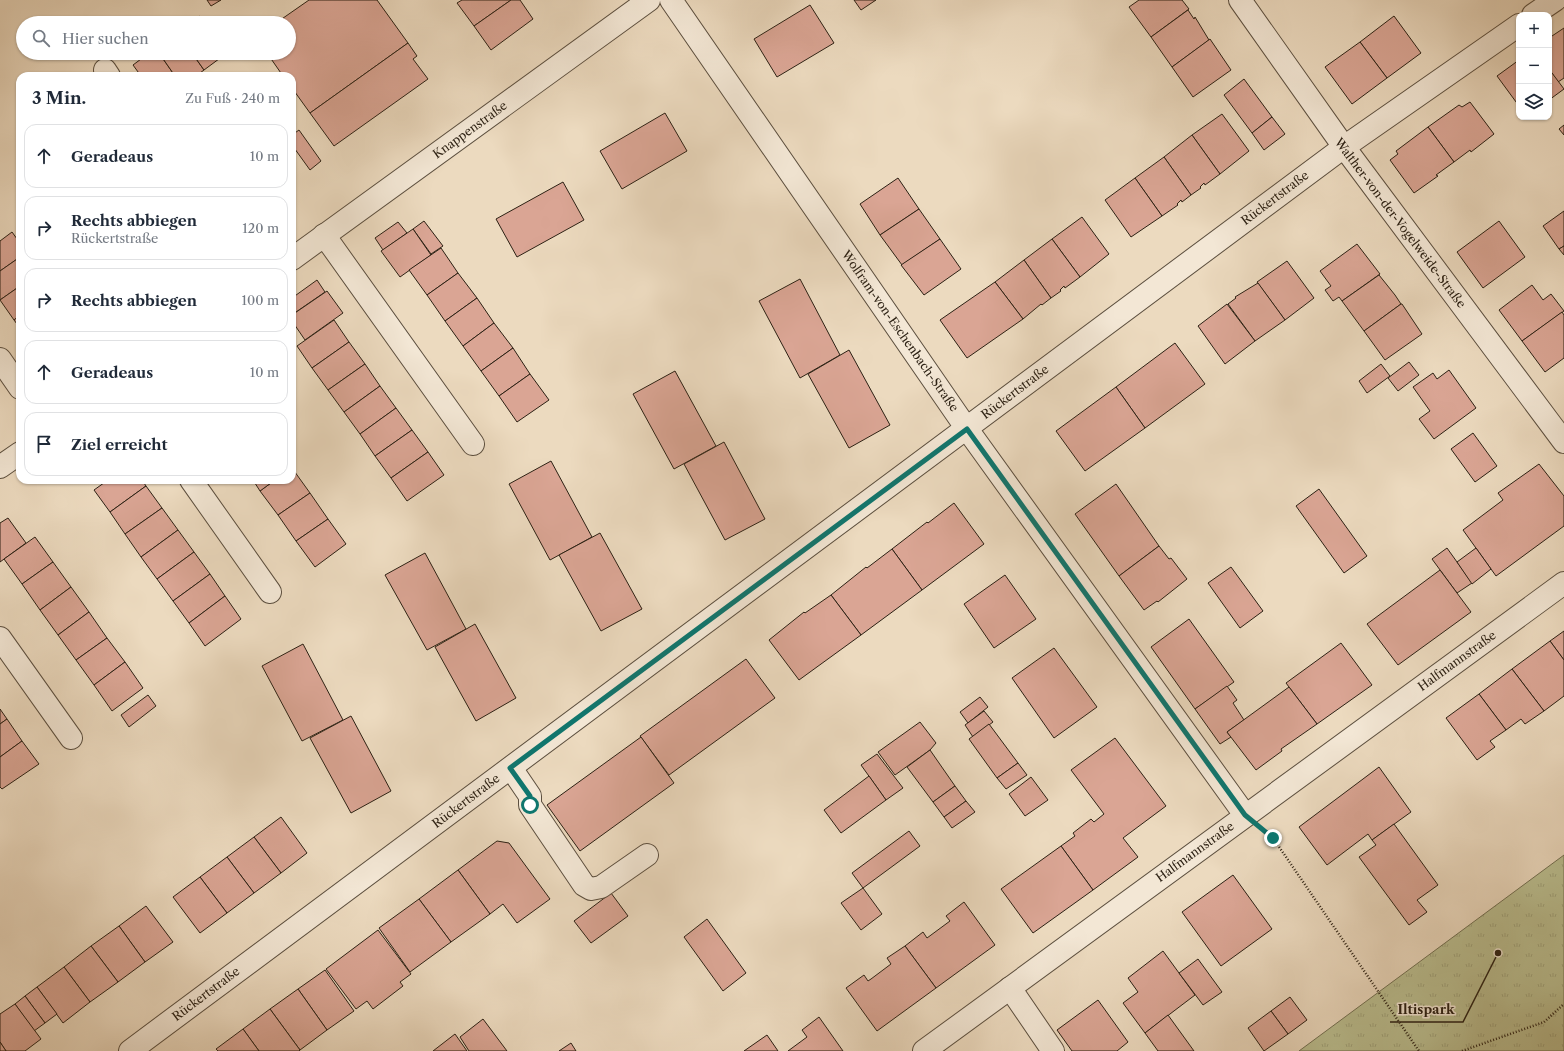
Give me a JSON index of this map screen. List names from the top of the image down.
{
  "streets": {
    "street": [
      "Knappenstraße",
      "Rückertstraße",
      "Walther-von-der-Vogelweide-Straße",
      "Wolfram-von-Eschenbach-Straße",
      "Halfmannstraße"
    ]
  },
  "crossings": [
    ["Rückertstraße", "Walther-von-der-Vogelweide-Straße"],
    ["Rückertstraße", "Wolfram-von-Eschenbach-Straße"],
    ["Wolfram-von-Eschenbach-Straße", "Halfmannstraße"]
  ],
  "places": ["Iltispark"],
  "page": {
    "map_buttons": ["+", "−"],
    "search": "Hier suchen",
    "heading": ["3 Min.", "Zu Fuß · 240 m"],
    "list": [
      ["Geradeaus", "10 m"],
      ["Rechts abbiegen", "Rückertstraße", "120 m"],
      ["Rechts abbiegen", "100 m"],
      ["Geradeaus", "10 m"],
      "Ziel erreicht"
    ]
  }
}
